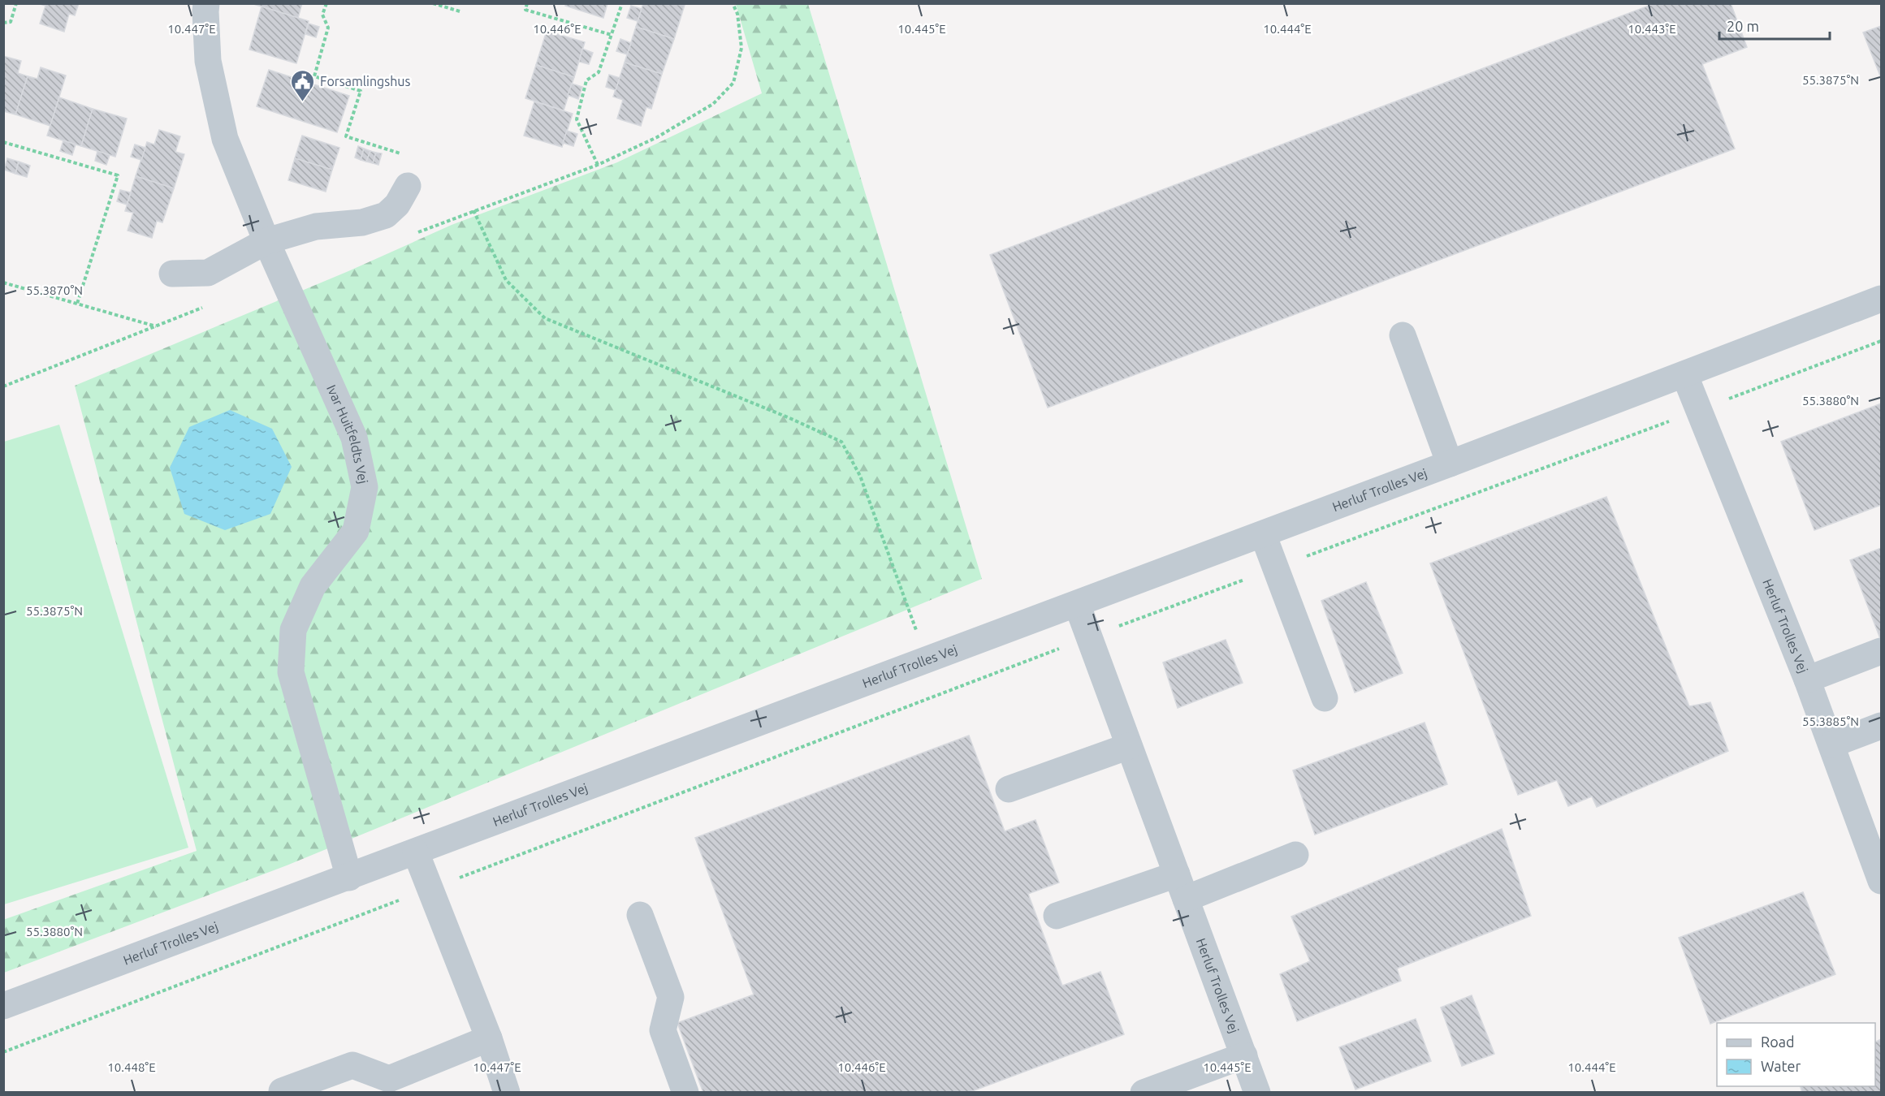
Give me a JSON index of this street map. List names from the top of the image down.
{
  "streets": {
    "street": ["Ivar Huitfeldts Vej", "Herluf Trolles Vej"]
  },
  "crossings": [
    ["Ivar Huitfeldts Vej", "Herluf Trolles Vej"]
  ],
  "places": {
    "public building": ["Forsamlingshus"]
  },
  "legend": ["Road", "Water"],
  "scale_bar": "20 m",
  "coordinates": [
    "10.447°E",
    "10.446°E",
    "10.445°E",
    "10.444°E",
    "10.443°E",
    "55.3875°N",
    "55.3870°N",
    "55.3880°N",
    "55.3885°N",
    "10.448°E"
  ]
}
